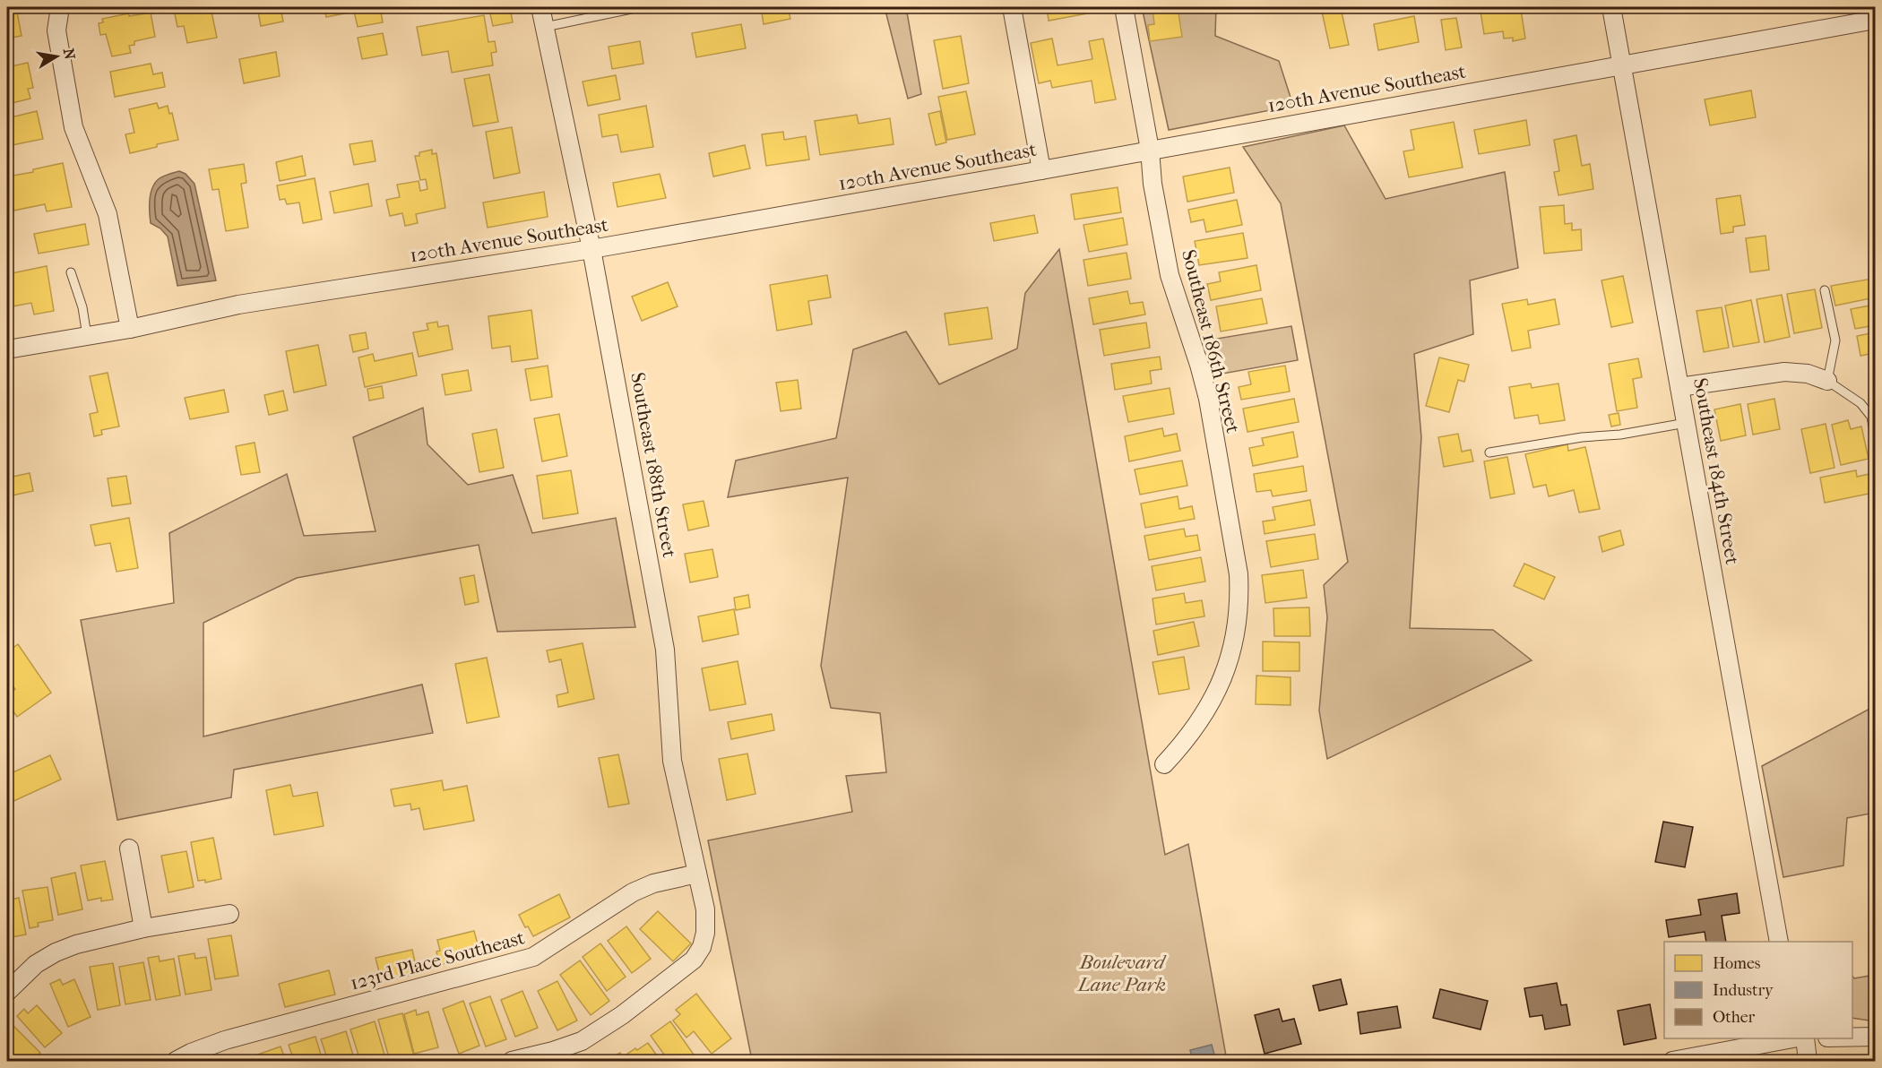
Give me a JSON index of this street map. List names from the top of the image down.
{
  "streets": {
    "street": [
      "120th Avenue Southeast",
      "Southeast 186th Street",
      "Southeast 188th Street",
      "Southeast 184th Street",
      "123rd Place Southeast"
    ]
  },
  "crossings": [
    ["120th Avenue Southeast", "Southeast 186th Street"],
    ["120th Avenue Southeast", "Southeast 188th Street"],
    ["120th Avenue Southeast", "Southeast 184th Street"],
    ["Southeast 188th Street", "123rd Place Southeast"]
  ],
  "parks": ["Boulevard Lane Park"],
  "legend": ["Homes", "Industry", "Other"],
  "north": "right"
}
